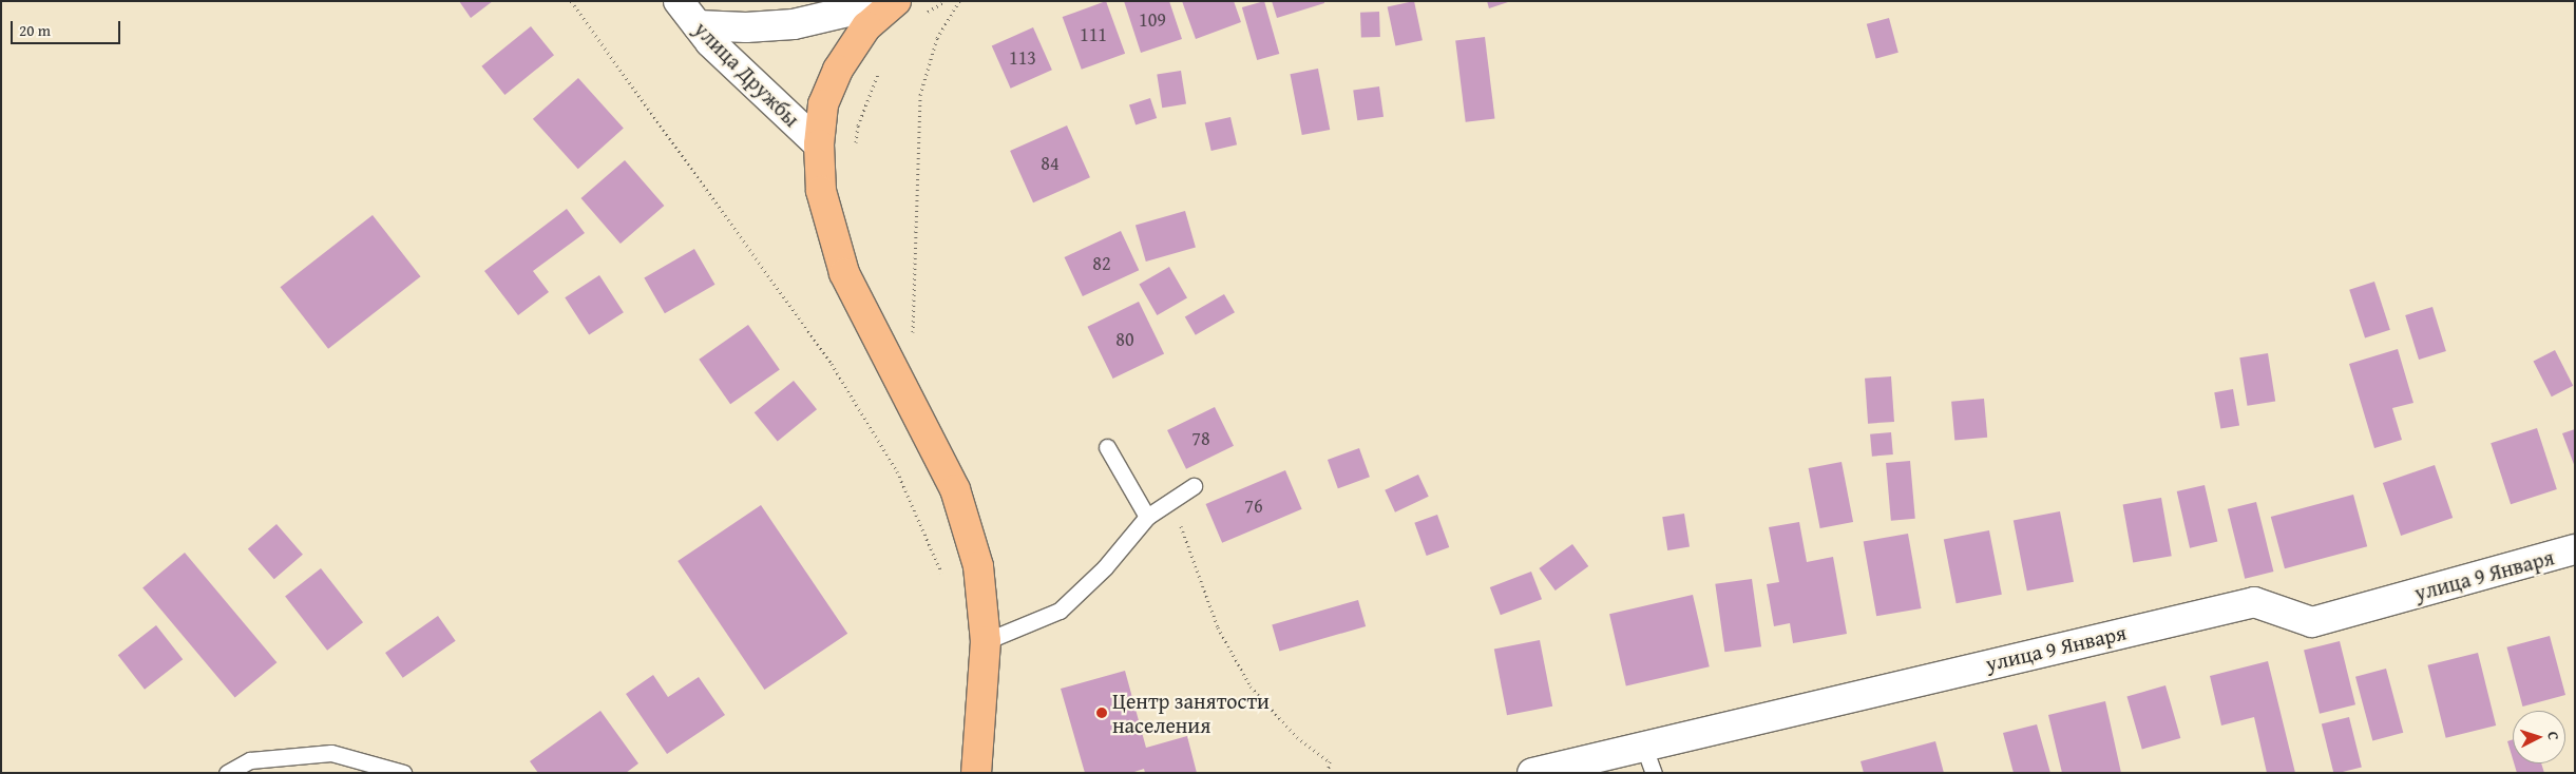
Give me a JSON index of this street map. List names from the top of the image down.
{
  "streets": {
    "street": ["улица Дружбы", "улица 9 Января"]
  },
  "places": ["Центр занятости населения"],
  "house_numbers": [
    "109",
    "111",
    "113",
    "84",
    "82",
    "80",
    "78",
    "76"
  ],
  "scale_bar": "20 m",
  "north": "right"
}
